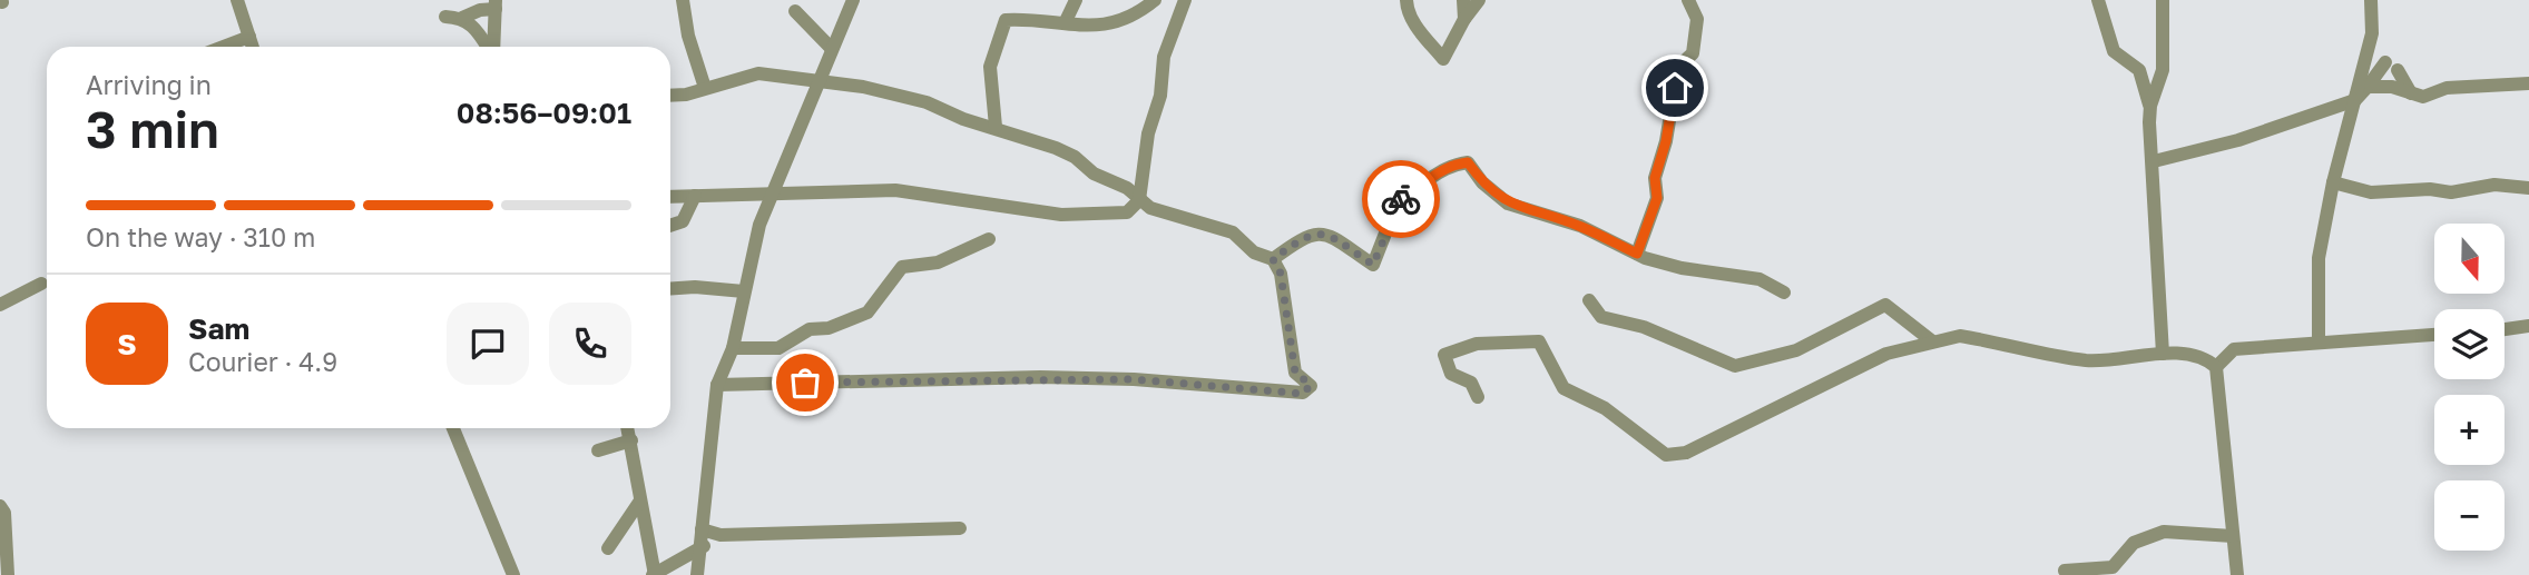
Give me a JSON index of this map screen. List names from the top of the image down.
{
  "north": "bottom",
  "page": {
    "heading": ["3 min", "Arriving in", "08:56–09:01"],
    "panel": ["Sam", "Courier · 4.9"],
    "bar": "On the way · 310 m",
    "map_buttons": ["+", "−"],
    "round": "S"
  }
}
